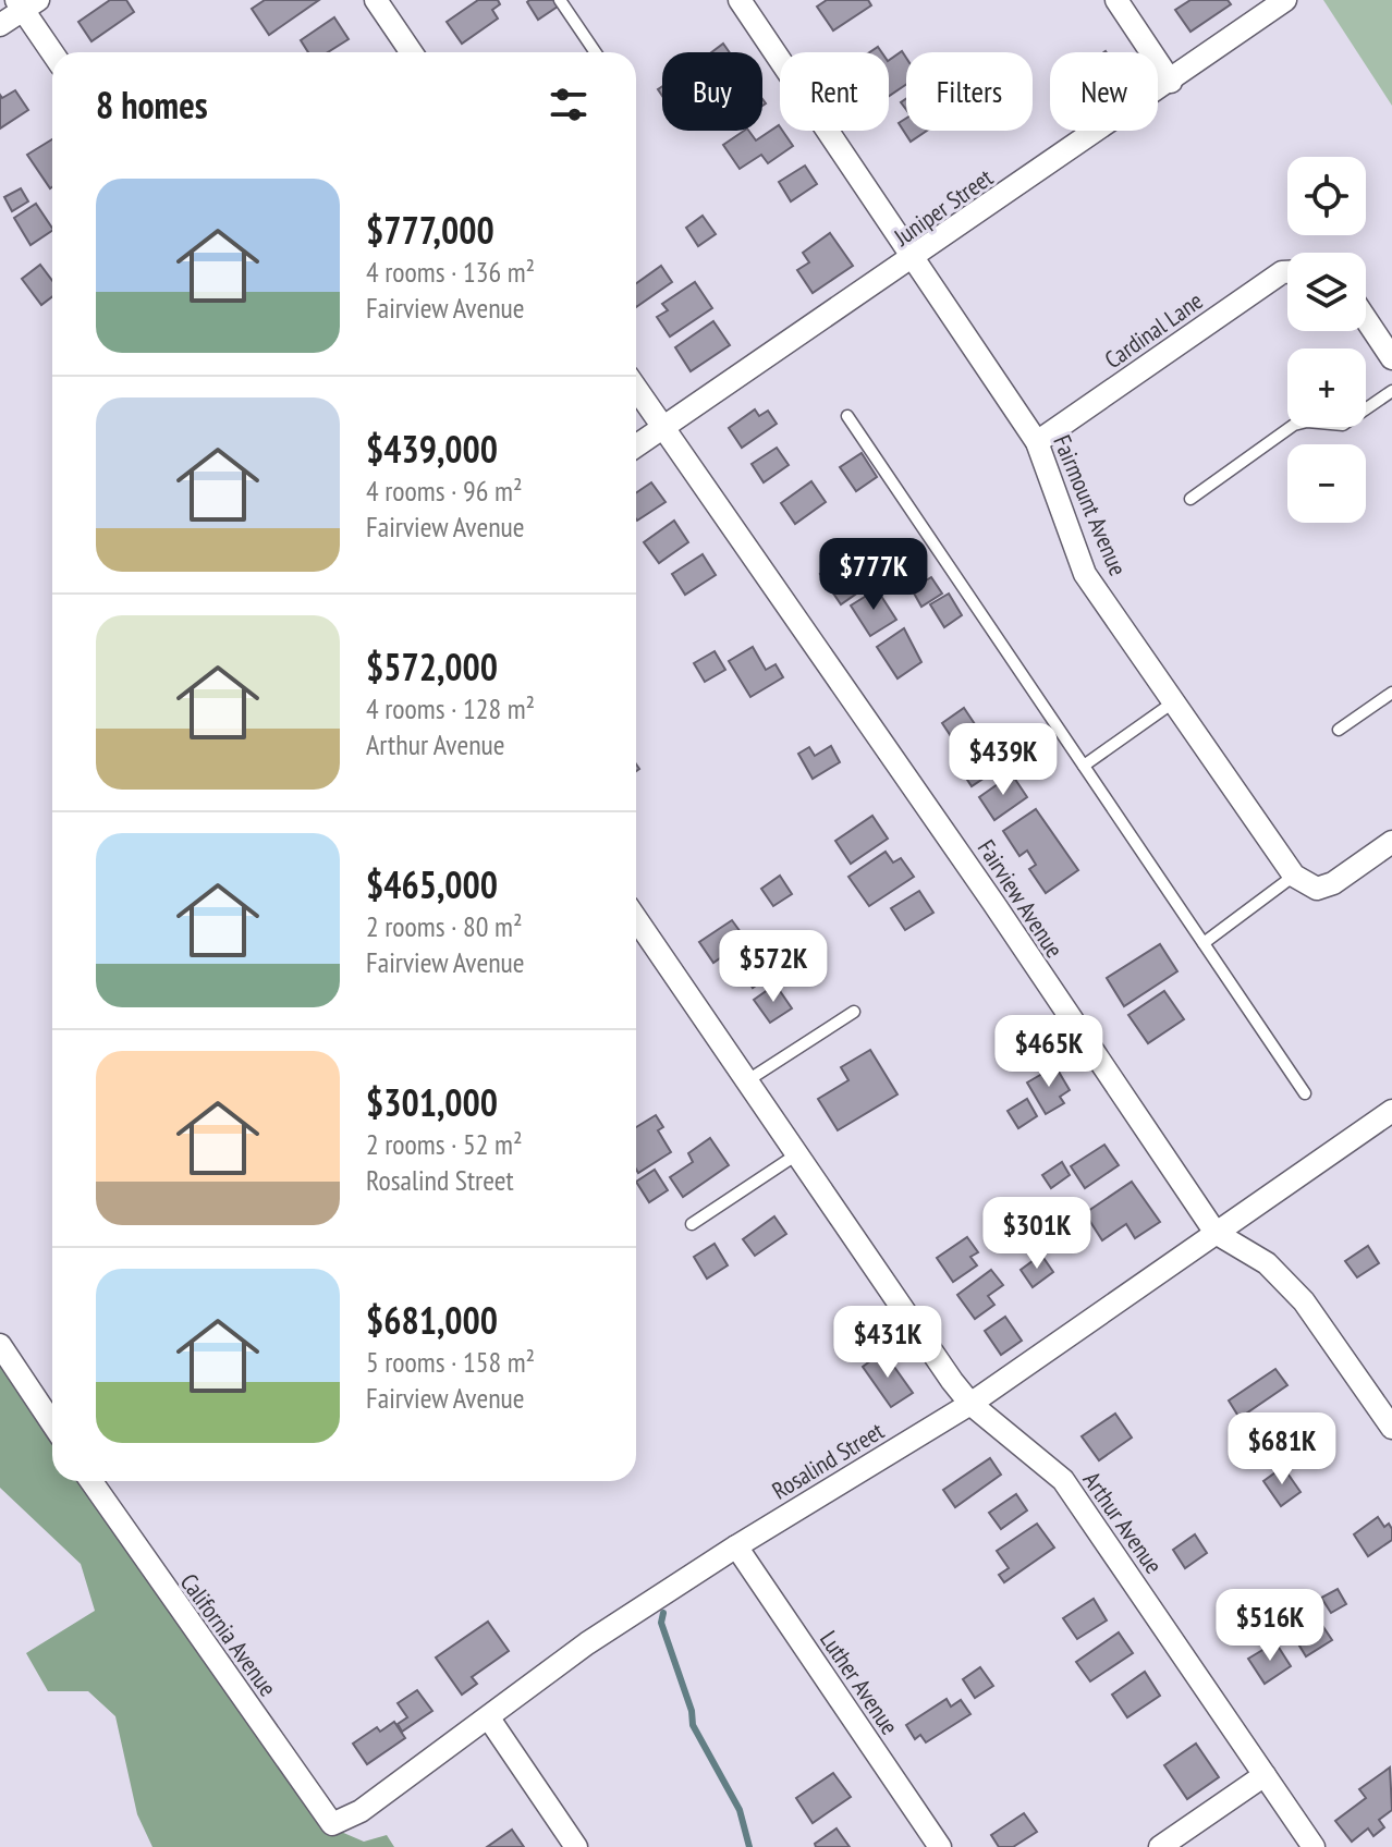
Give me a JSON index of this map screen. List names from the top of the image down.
{
  "streets": {
    "street": [
      "Juniper Street",
      "Cardinal Lane",
      "Fairmount Avenue",
      "Fairview Avenue",
      "Rosalind Street",
      "Arthur Avenue",
      "California Avenue",
      "Luther Avenue"
    ]
  },
  "crossings": [
    ["Juniper Street", "Fairmount Avenue"],
    ["Juniper Street", "Fairview Avenue"],
    ["Cardinal Lane", "Fairmount Avenue"],
    ["Fairview Avenue", "Rosalind Street"],
    ["Rosalind Street", "Arthur Avenue"],
    ["Rosalind Street", "California Avenue"],
    ["Rosalind Street", "Luther Avenue"]
  ],
  "page": {
    "chip": [
      "Buy",
      "Rent",
      "Filters",
      "New"
    ],
    "heading": "8 homes",
    "map_buttons": ["+", "−"],
    "list": [
      {
        "name": "$777,000",
        "note": "4 rooms · 136 m² · Fairview Avenue"
      },
      {
        "name": "$439,000",
        "note": "4 rooms · 96 m² · Fairview Avenue"
      },
      {
        "name": "$572,000",
        "note": "4 rooms · 128 m² · Arthur Avenue"
      },
      {
        "name": "$465,000",
        "note": "2 rooms · 80 m² · Fairview Avenue"
      },
      {
        "name": "$301,000",
        "note": "2 rooms · 52 m² · Rosalind Street"
      },
      {
        "name": "$681,000",
        "note": "5 rooms · 158 m² · Fairview Avenue"
      }
    ],
    "price": [
      "$777K",
      "$439K",
      "$572K",
      "$465K",
      "$301K",
      "$431K",
      "$681K",
      "$516K"
    ]
  }
}
